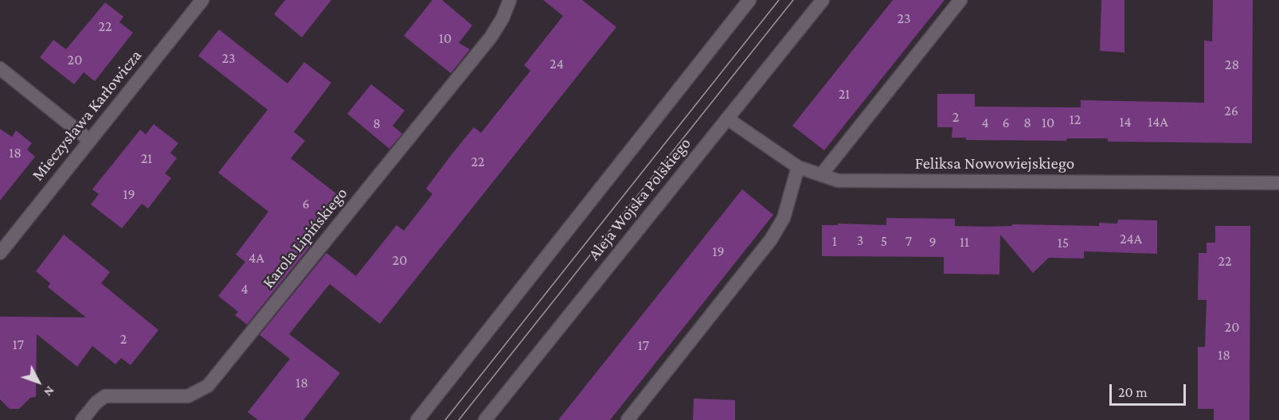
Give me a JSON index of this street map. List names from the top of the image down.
{
  "streets": {
    "street": [
      "Mieczysława Karłowicza",
      "Feliksa Nowowiejskiego",
      "Aleja Wojska Polskiego",
      "Karola Lipińskiego"
    ]
  },
  "crossings": [
    ["Feliksa Nowowiejskiego", "Aleja Wojska Polskiego"]
  ],
  "house_numbers": [
    "23",
    "22",
    "10",
    "23",
    "20",
    "24",
    "28",
    "21",
    "26",
    "2",
    "12",
    "14",
    "14A",
    "4",
    "6",
    "8",
    "10",
    "8",
    "18",
    "21",
    "22",
    "19",
    "6",
    "24A",
    "3",
    "1",
    "5",
    "7",
    "9",
    "11",
    "15",
    "19",
    "4A",
    "20",
    "22",
    "4",
    "20",
    "2",
    "17",
    "17",
    "18",
    "18"
  ],
  "scale_bar": "20 m",
  "north": "bottom right"
}
